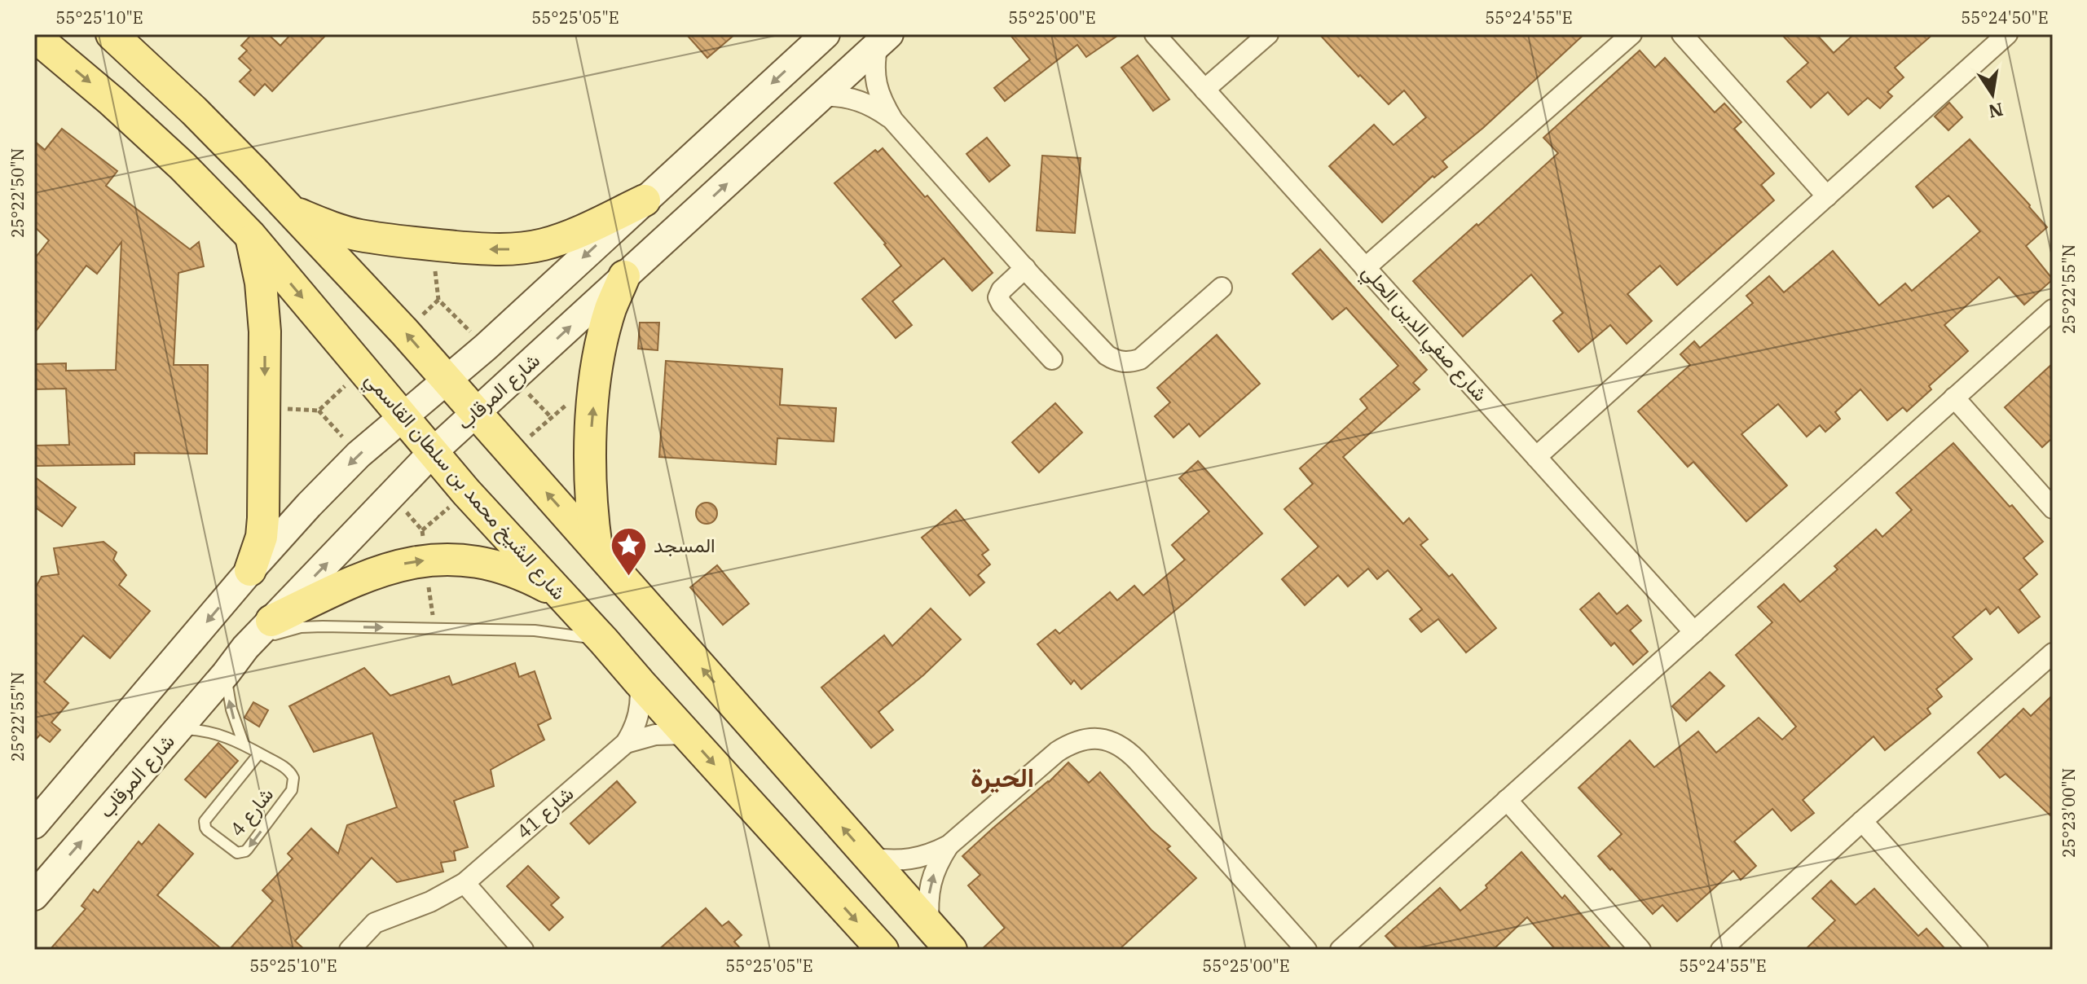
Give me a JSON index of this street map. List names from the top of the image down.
{
  "streets": {
    "main road": ["شارع المرقاب", "شارع الشيخ محمد بن سلطان القاسمي"],
    "street": ["شارع صفي الدين الحلي", "شارع 41"],
    "lane": ["شارع 4"]
  },
  "crossings": [
    ["شارع المرقاب", "شارع الشيخ محمد بن سلطان القاسمي"],
    ["شارع المرقاب", "شارع 4"],
    ["شارع الشيخ محمد بن سلطان القاسمي", "شارع 41"]
  ],
  "districts": ["الحيرة"],
  "places": {
    "place": ["المسجد"]
  },
  "north": "bottom",
  "coordinates": [
    "55°25'10\"E",
    "55°25'05\"E",
    "55°25'00\"E",
    "55°24'55\"E",
    "55°24'50\"E",
    "25°22'50\"N",
    "25°22'55\"N",
    "25°23'00\"N"
  ]
}
